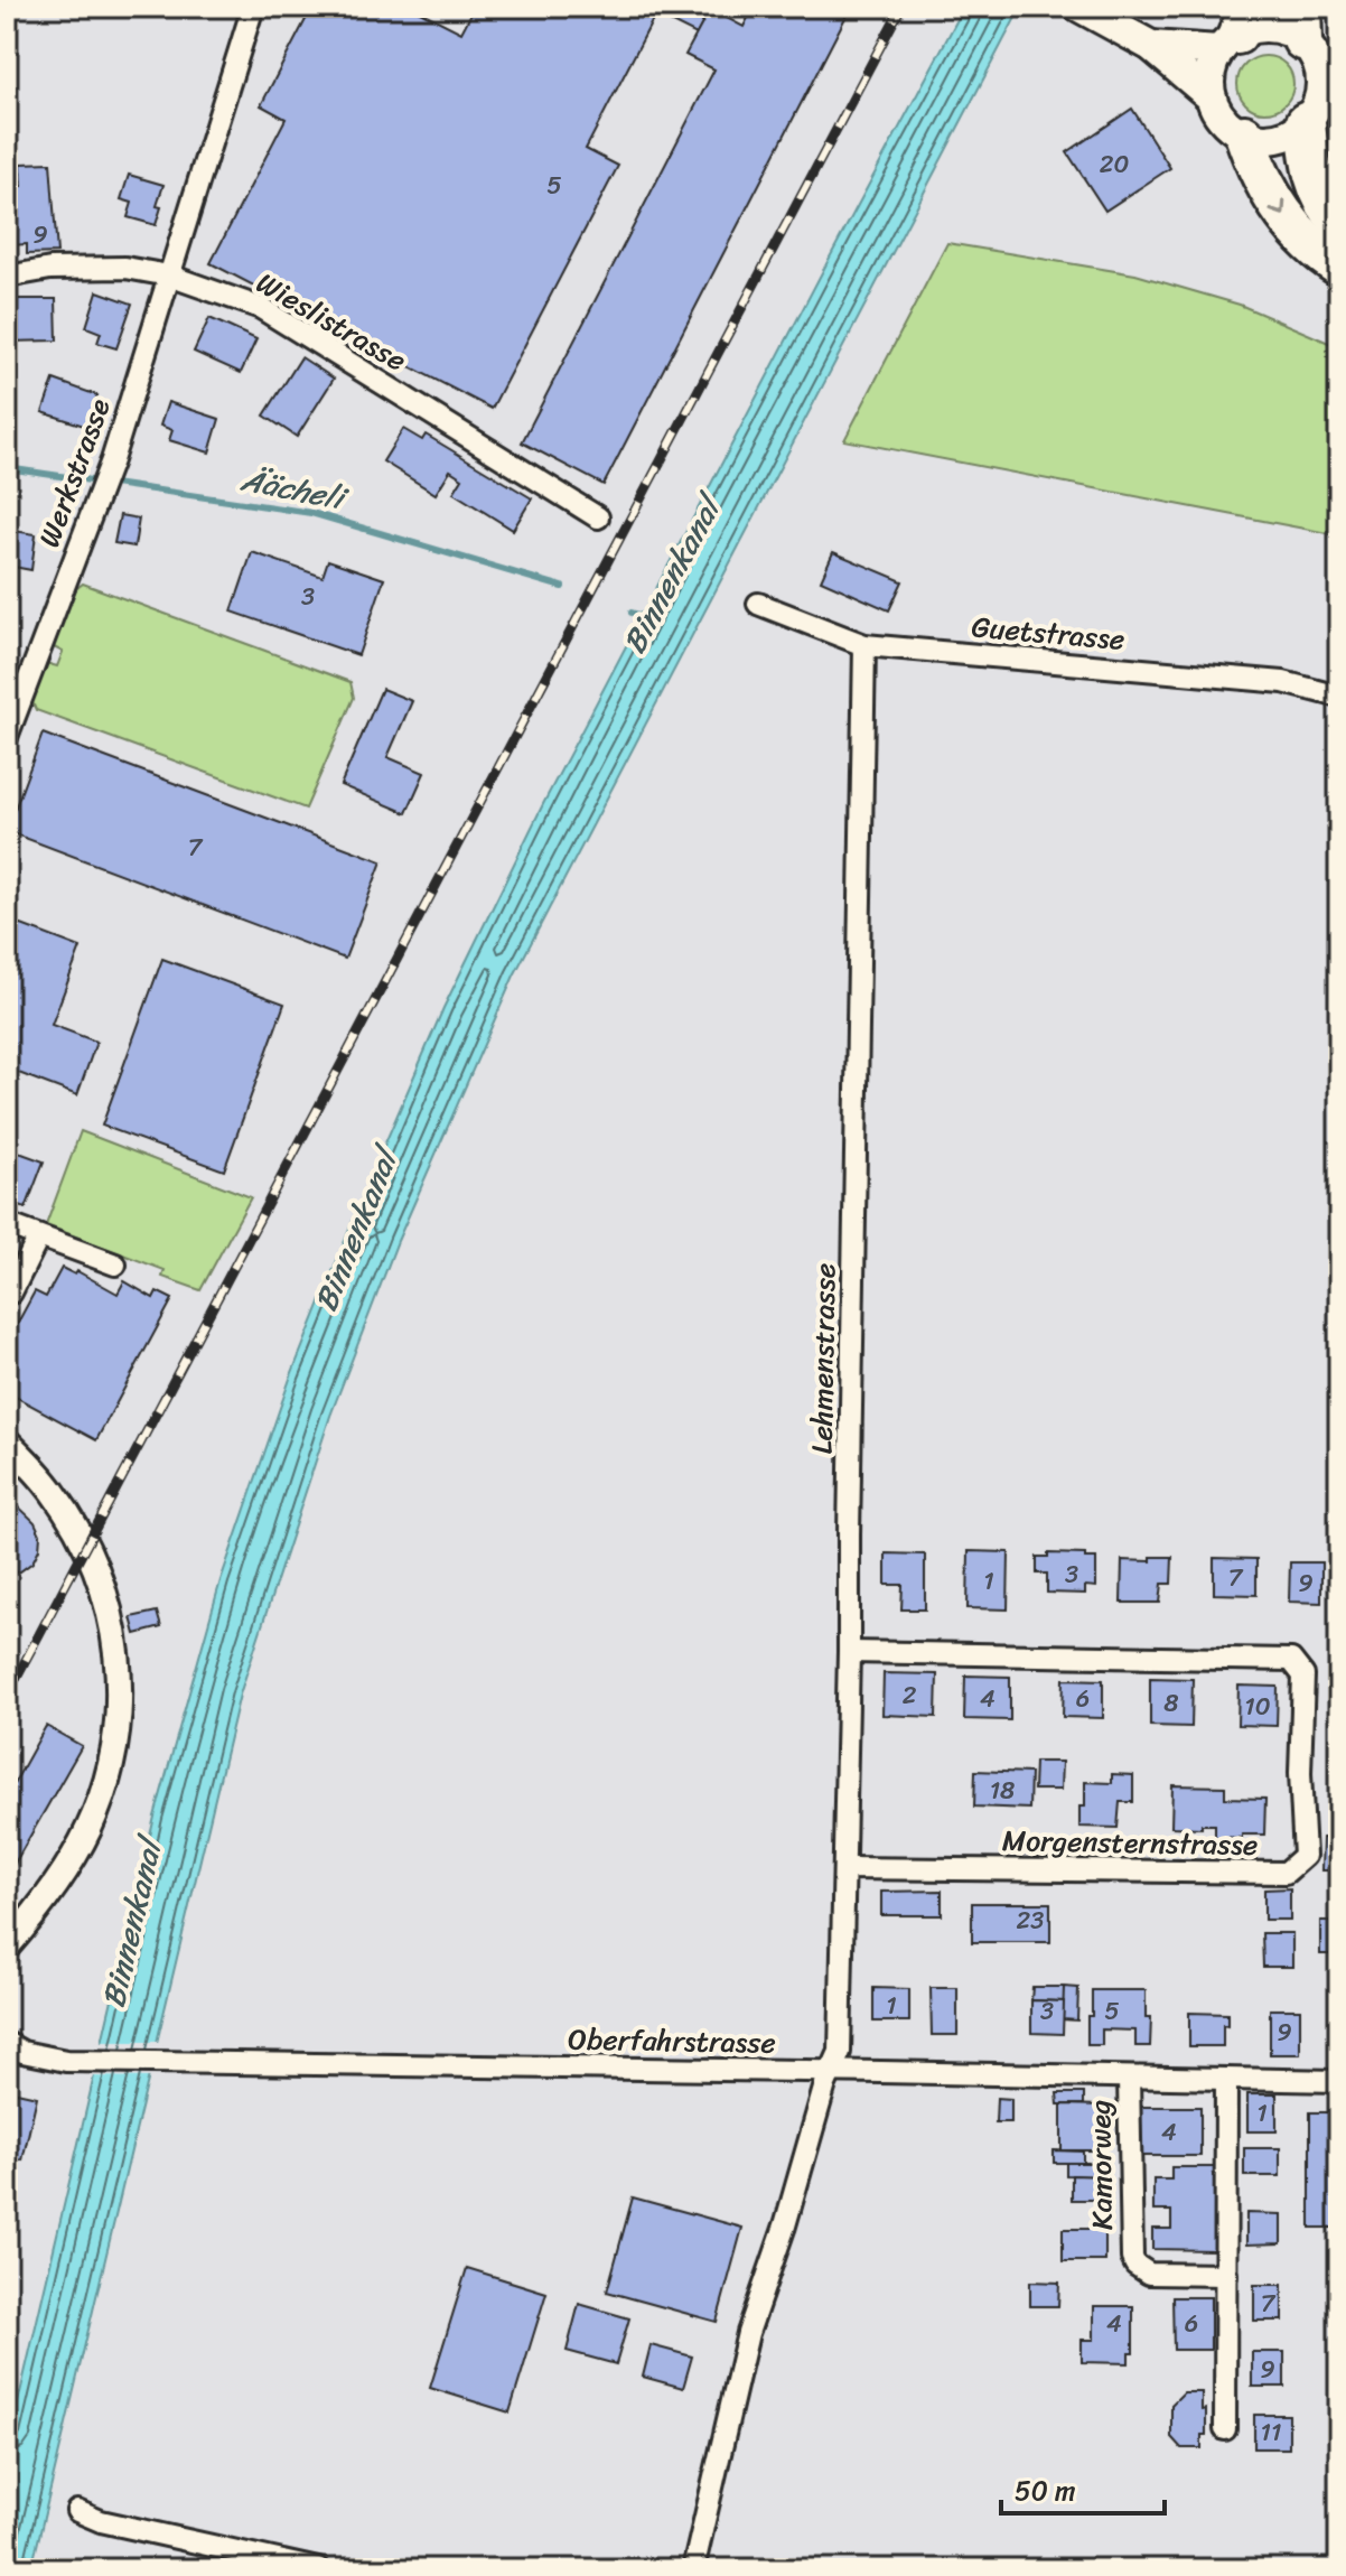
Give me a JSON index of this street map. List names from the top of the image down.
{
  "streets": {
    "street": [
      "Wieslistrasse",
      "Werkstrasse",
      "Guetstrasse",
      "Lehmenstrasse",
      "Morgensternstrasse",
      "Oberfahrstrasse",
      "Kamorweg"
    ]
  },
  "crossings": [
    ["Wieslistrasse", "Werkstrasse"],
    ["Guetstrasse", "Lehmenstrasse"],
    ["Lehmenstrasse", "Morgensternstrasse"],
    ["Lehmenstrasse", "Oberfahrstrasse"],
    ["Oberfahrstrasse", "Kamorweg"]
  ],
  "water": ["Äächeli", "Binnenkanal"],
  "house_numbers": [
    "20",
    "5",
    "9",
    "3",
    "7",
    "3",
    "7",
    "1",
    "9",
    "2",
    "4",
    "6",
    "8",
    "10",
    "18",
    "23",
    "1",
    "3",
    "5",
    "9",
    "1",
    "4",
    "7",
    "4",
    "6",
    "9",
    "11"
  ],
  "scale_bar": "50 m"
}
